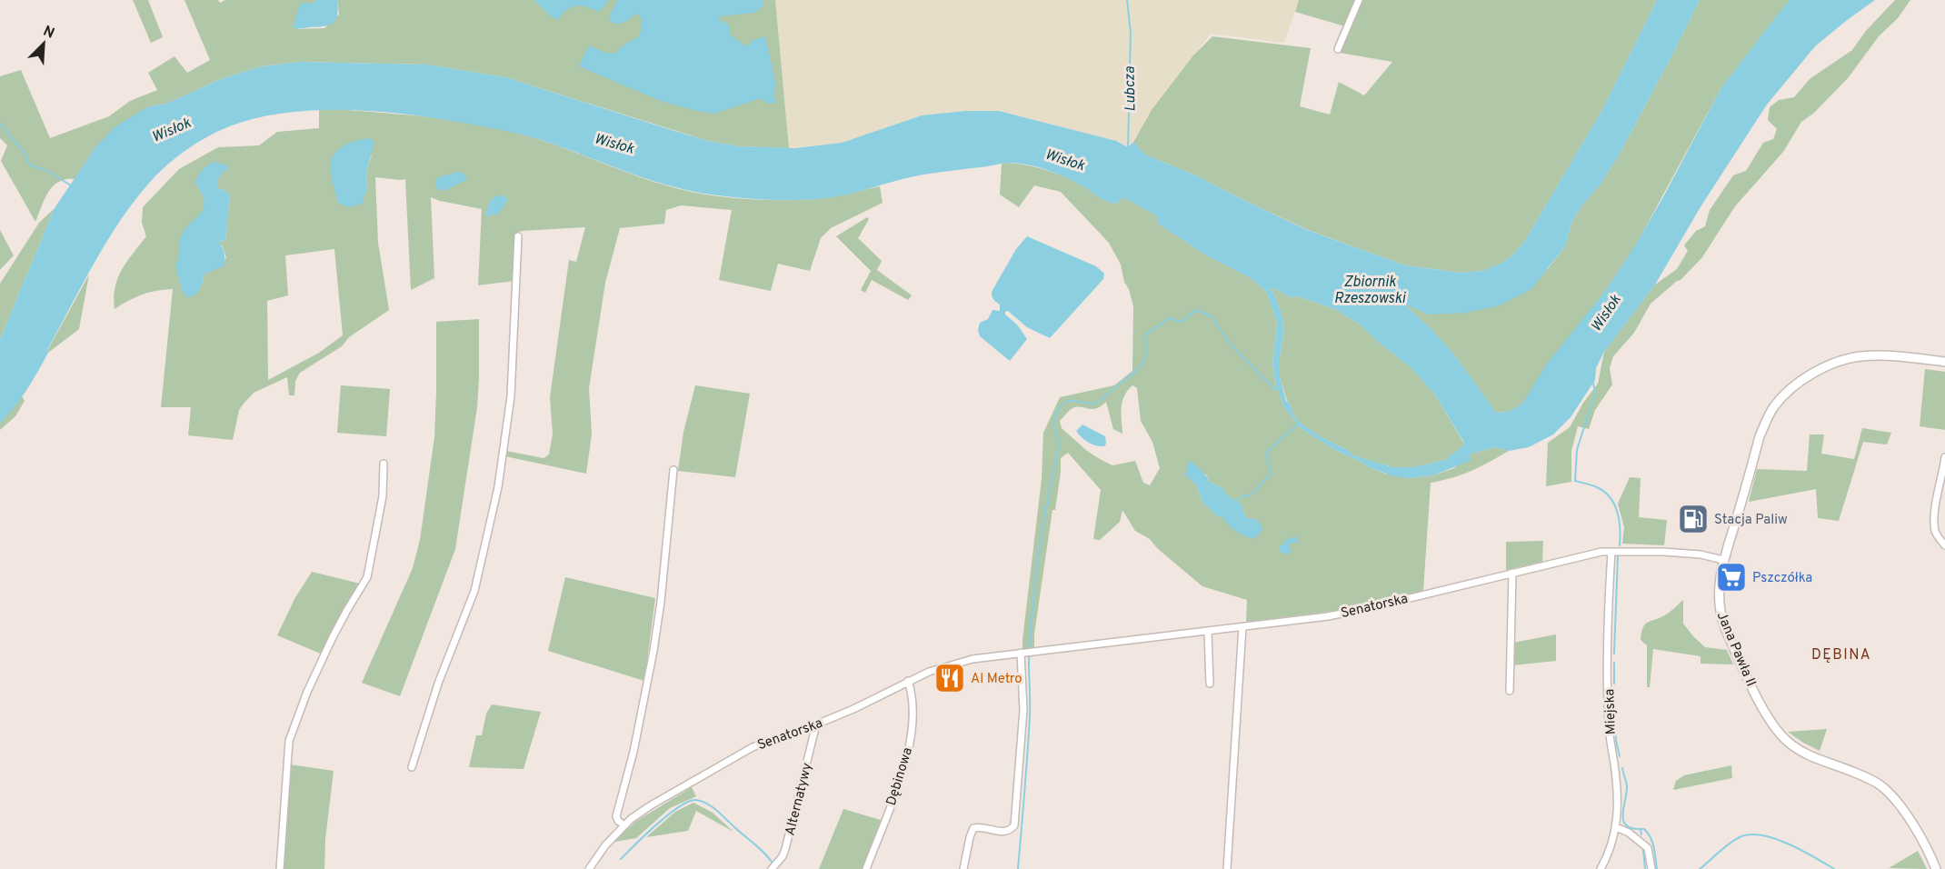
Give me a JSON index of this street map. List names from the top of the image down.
{
  "streets": {
    "street": [
      "Senatorska",
      "Jana Pawła II",
      "Miejska",
      "Dębinowa",
      "Alternatywy"
    ]
  },
  "crossings": [
    ["Senatorska", "Jana Pawła II"],
    ["Senatorska", "Miejska"],
    ["Senatorska", "Dębinowa"],
    ["Senatorska", "Alternatywy"]
  ],
  "districts": ["DĘBINA"],
  "water": ["Lubcza", "Wisłok", "Zbiornik Rzeszowski"],
  "places": {
    "fuel station": ["Stacja Paliw"],
    "supermarket": ["Pszczółka"],
    "restaurant": ["Al Metro"]
  },
  "north": "top right"
}
